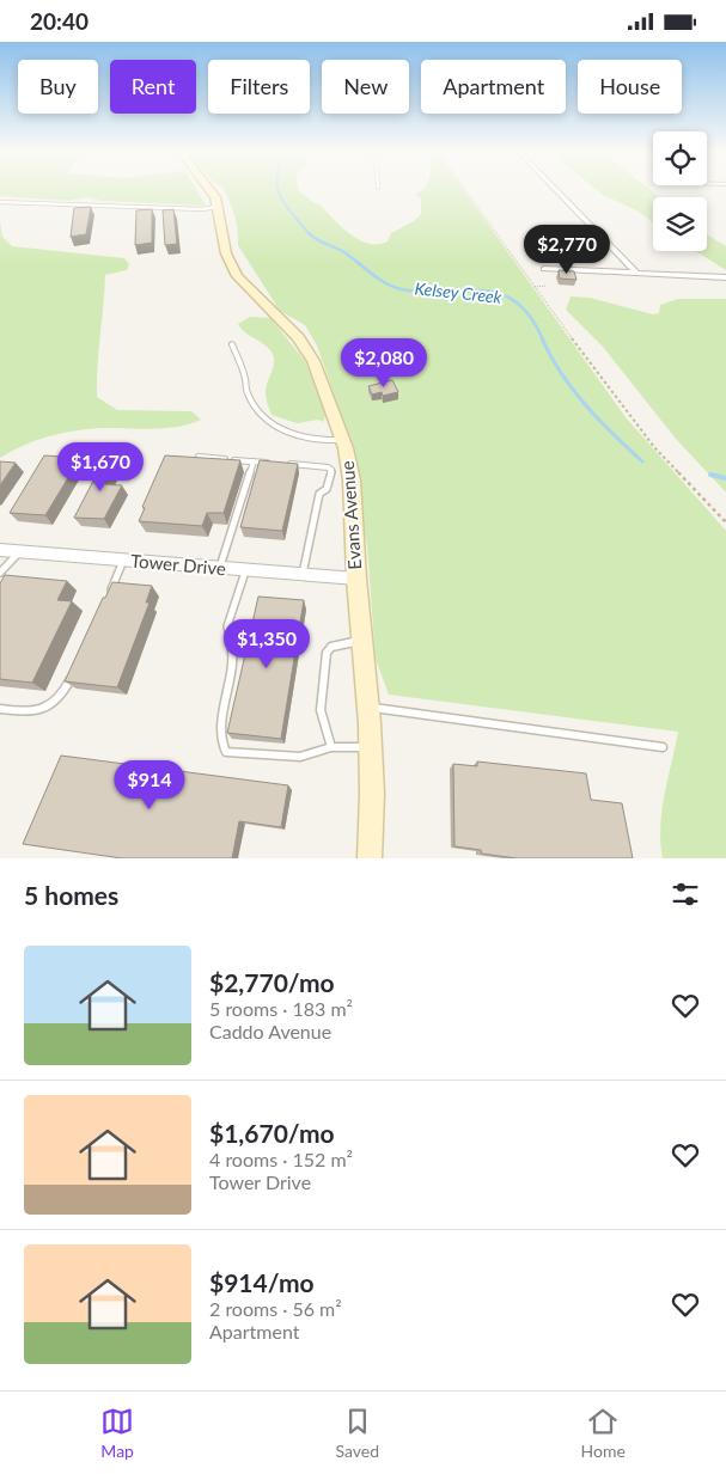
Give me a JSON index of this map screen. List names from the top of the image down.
{
  "streets": {
    "street": ["Evans Avenue", "Tower Drive"]
  },
  "crossings": [
    ["Evans Avenue", "Tower Drive"]
  ],
  "water": ["Kelsey Creek"],
  "page": {
    "status": "20:40",
    "chip": [
      "Buy",
      "Rent",
      "Filters",
      "New",
      "Apartment",
      "House"
    ],
    "price": [
      "$2,770",
      "$2,080",
      "$1,670",
      "$1,350",
      "$914"
    ],
    "heading": "5 homes",
    "list": [
      {
        "name": "$2,770/mo",
        "note": "5 rooms · 183 m² · Caddo Avenue"
      },
      {
        "name": "$1,670/mo",
        "note": "4 rooms · 152 m² · Tower Drive"
      },
      {
        "name": "$914/mo",
        "note": "2 rooms · 56 m² · Apartment"
      }
    ],
    "tabs": ["Map", "Saved", "Home"]
  }
}
